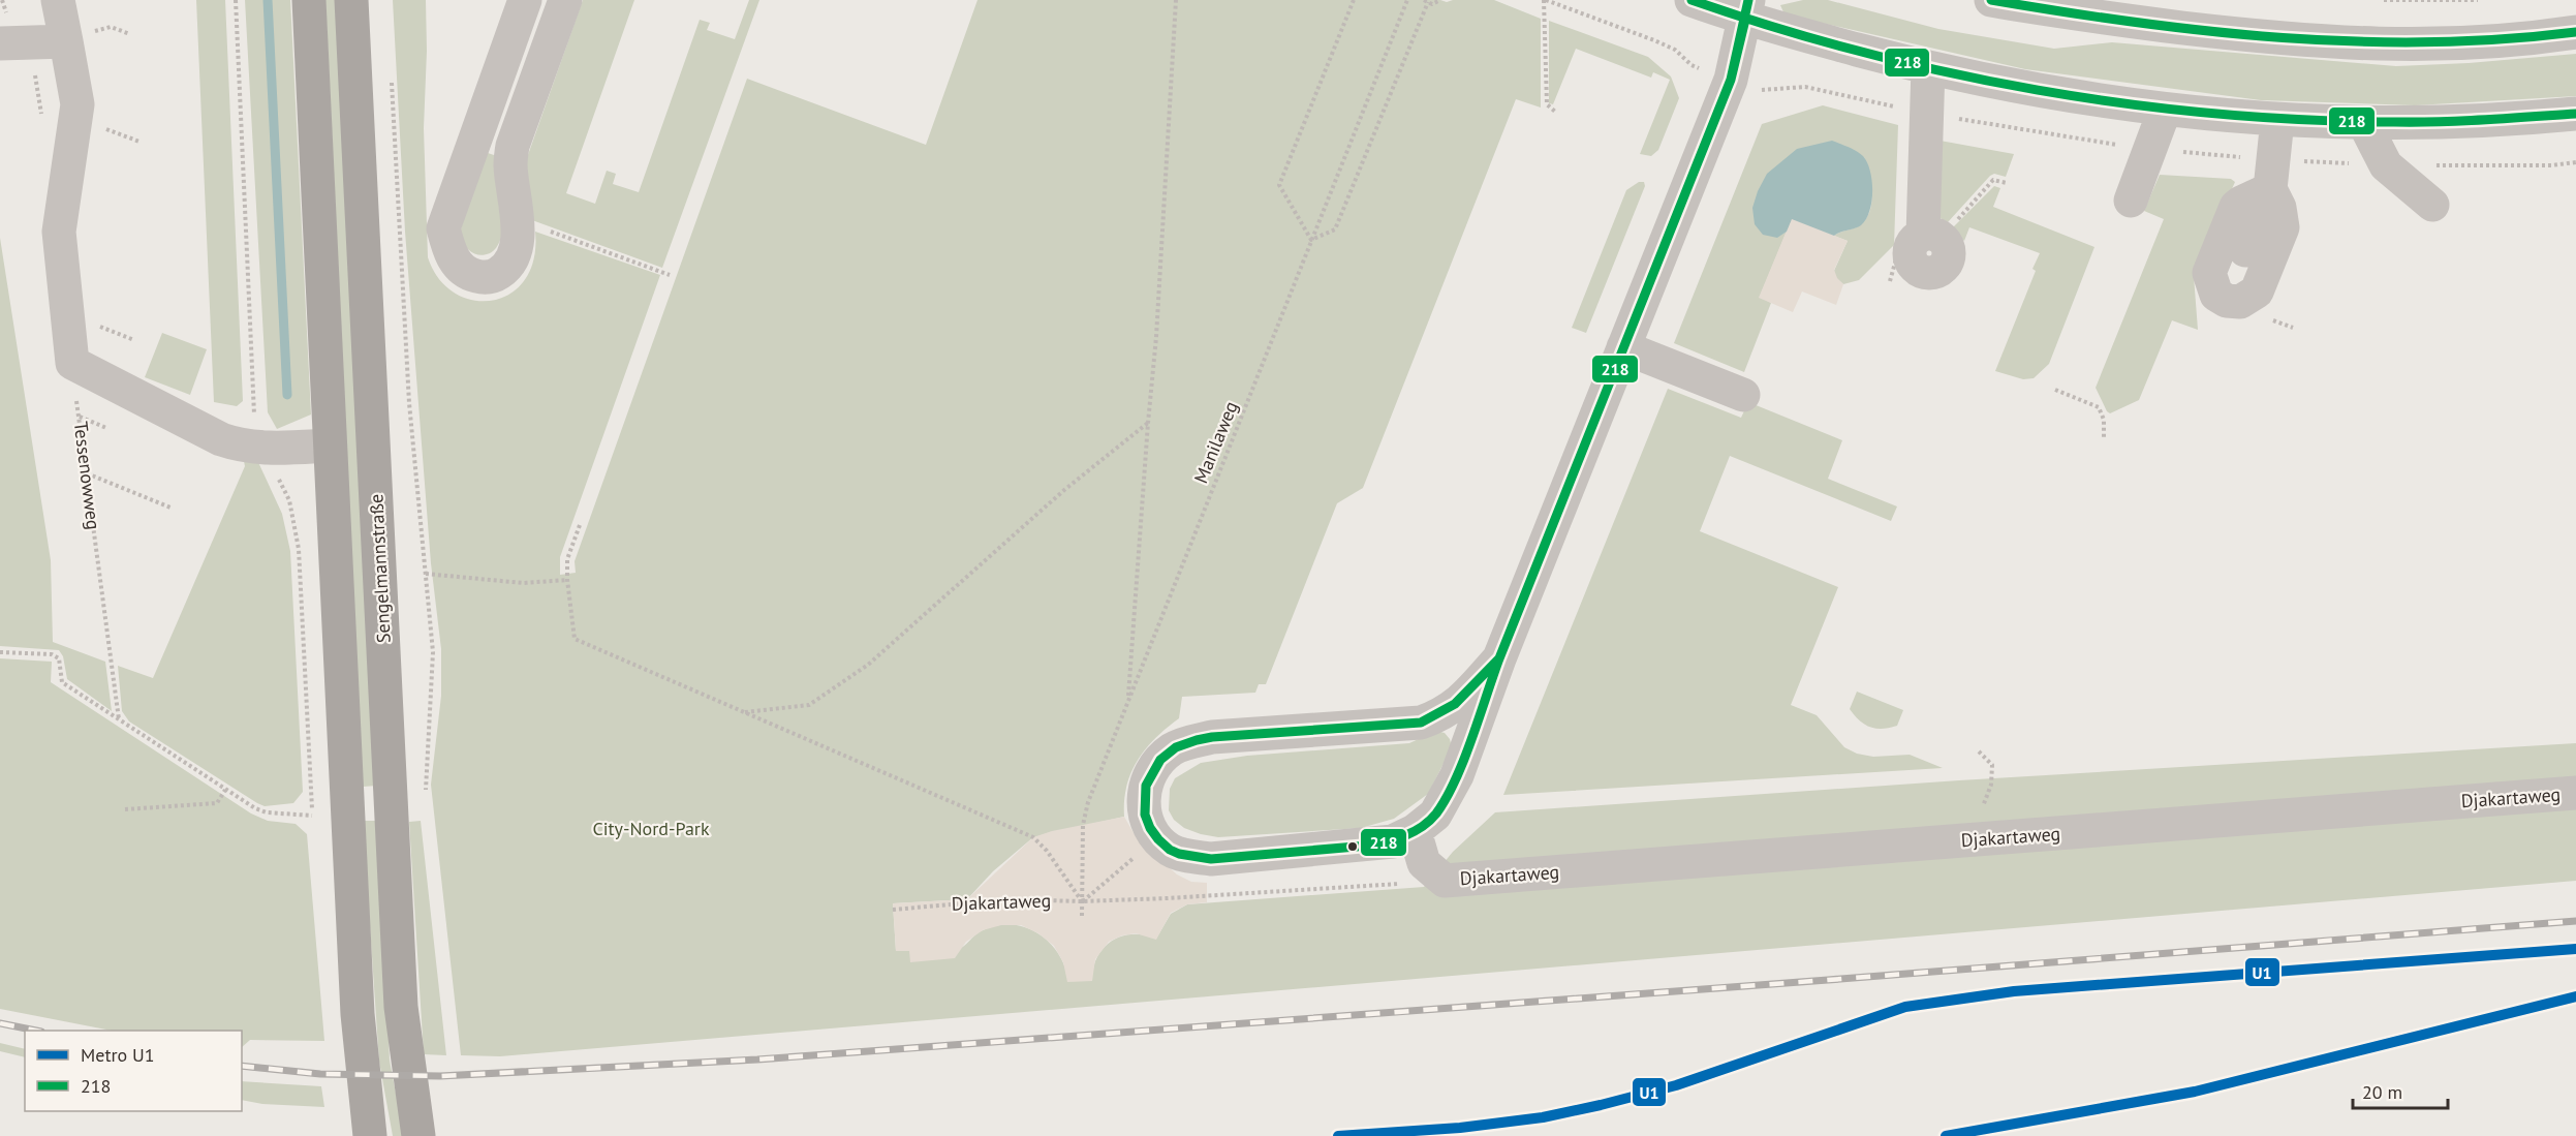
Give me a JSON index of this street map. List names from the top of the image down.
{
  "streets": {
    "main road": ["Sengelmannstraße"],
    "street": ["Djakartaweg"],
    "path": ["Manilaweg", "Tessenowweg"]
  },
  "crossings": [
    ["Manilaweg", "Djakartaweg"]
  ],
  "parks": ["City-Nord-Park"],
  "lines": ["transit line 218", "metro line U1"],
  "legend": ["Metro U1", "218"],
  "scale_bar": "20 m"
}
